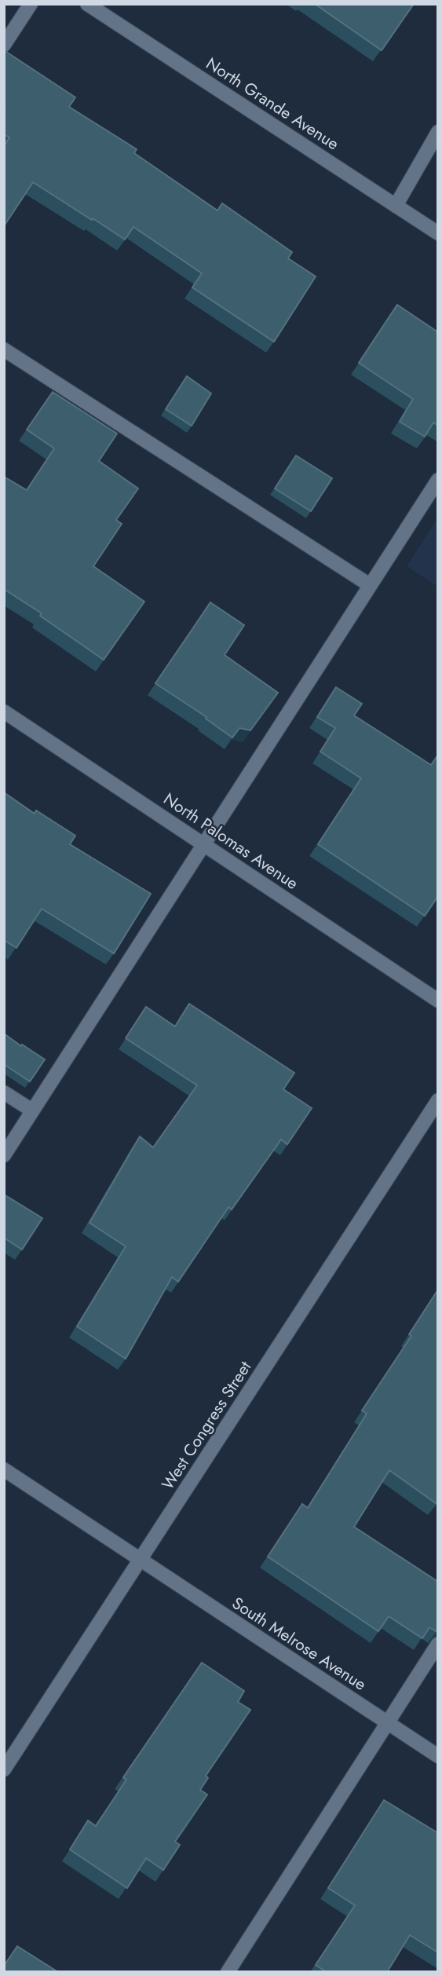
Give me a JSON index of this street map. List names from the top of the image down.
{
  "streets": {
    "main road": [
      "North Grande Avenue",
      "North Palomas Avenue",
      "West Congress Street",
      "South Melrose Avenue"
    ]
  },
  "crossings": [
    ["West Congress Street", "South Melrose Avenue"]
  ]
}
